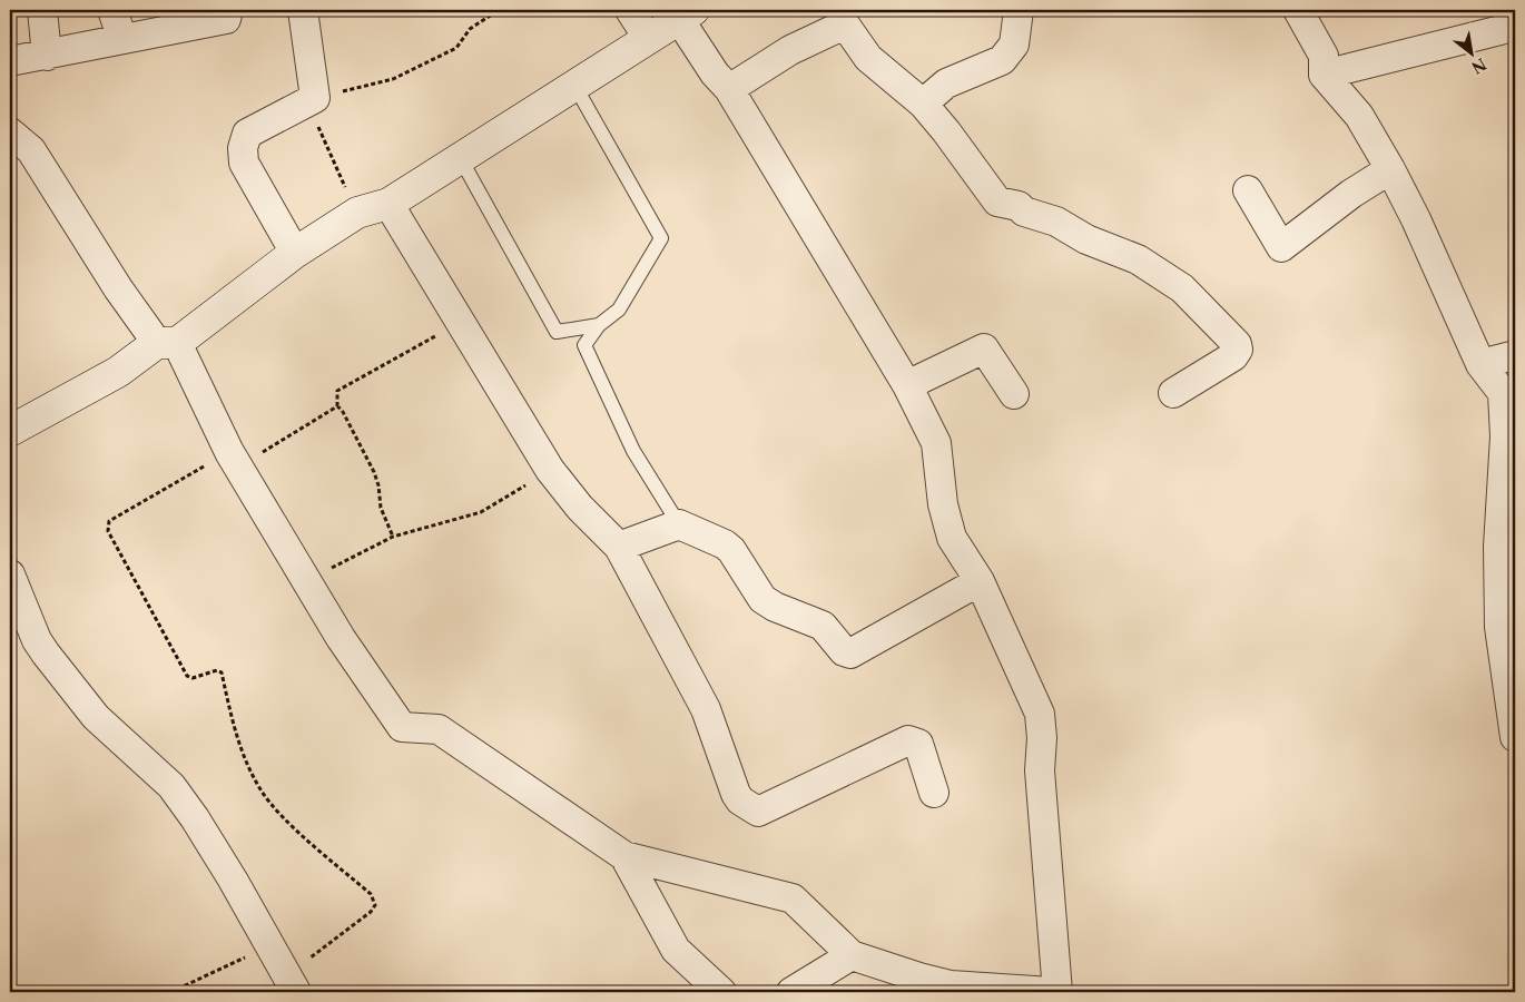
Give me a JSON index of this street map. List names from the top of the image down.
{
  "north": "bottom right"
}
